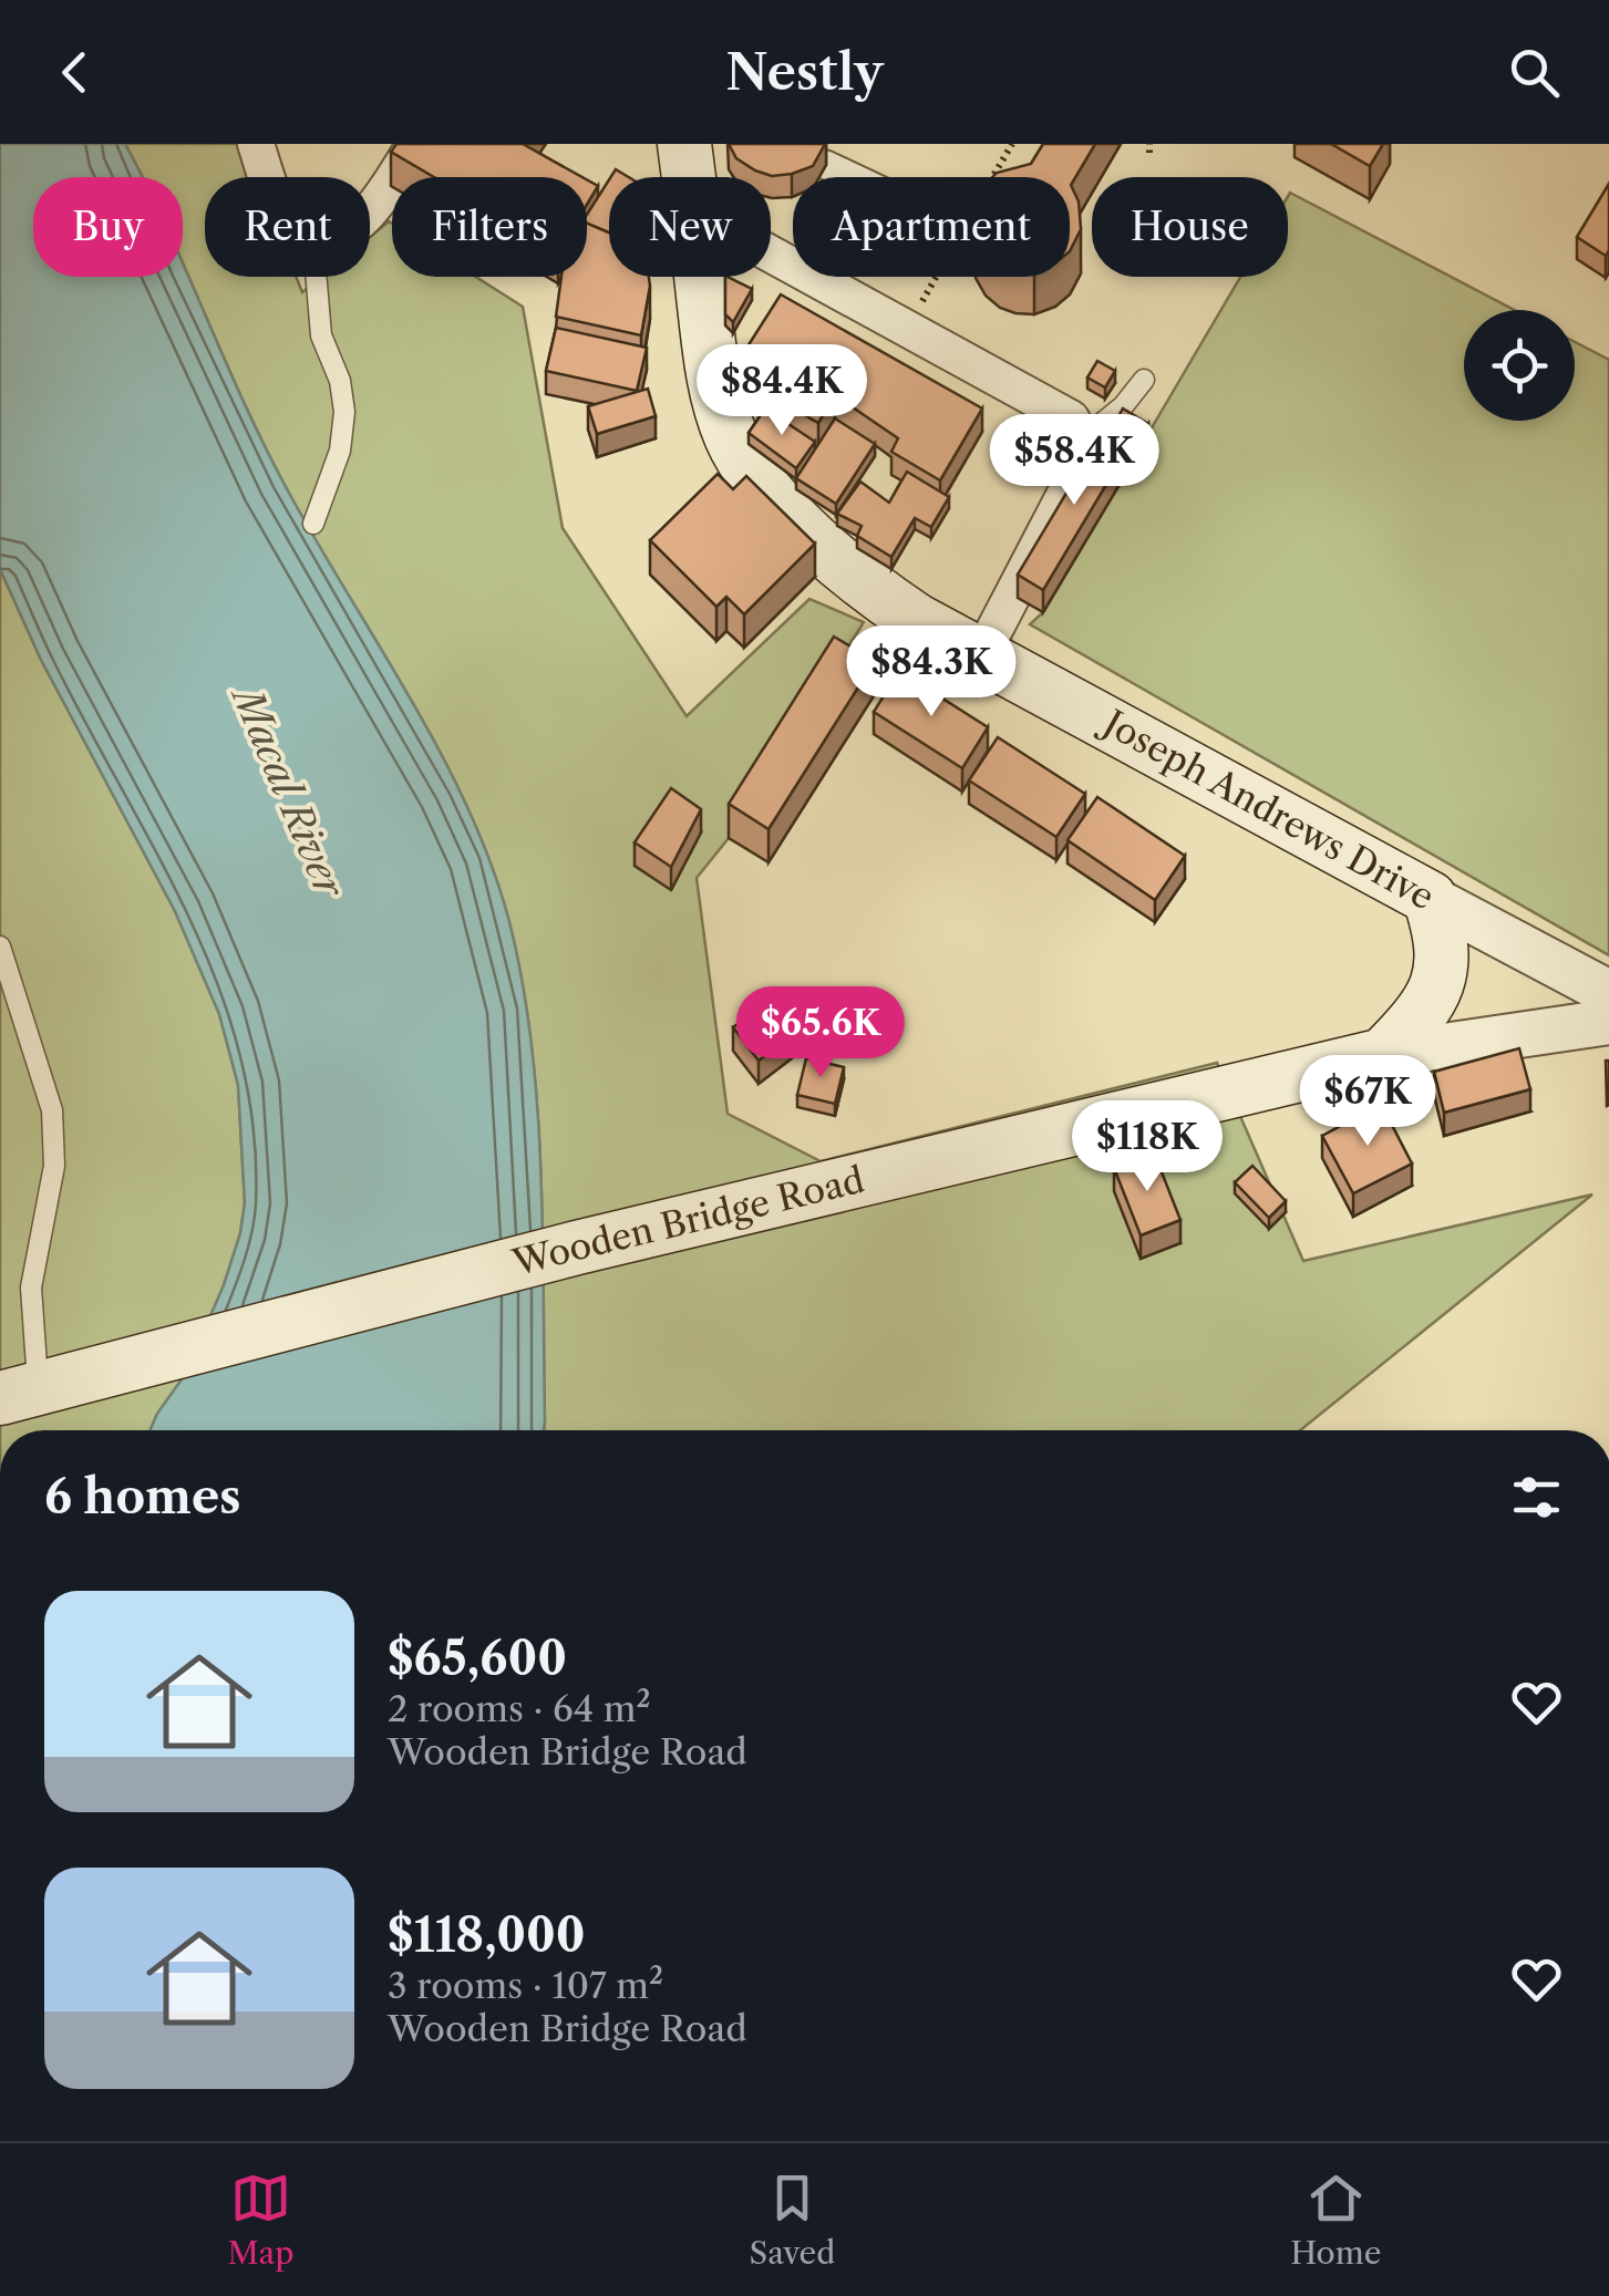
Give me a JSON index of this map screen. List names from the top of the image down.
{
  "streets": {
    "main road": ["Joseph Andrews Drive", "Wooden Bridge Road"]
  },
  "water": ["Macal River"],
  "page": {
    "header": "Nestly",
    "chip": [
      "Buy",
      "Rent",
      "Filters",
      "New",
      "Apartment",
      "House"
    ],
    "price": [
      "$84.4K",
      "$58.4K",
      "$84.3K",
      "$65.6K",
      "$67K",
      "$118K"
    ],
    "heading": "6 homes",
    "list": [
      {
        "name": "$65,600",
        "note": "2 rooms · 64 m² · Wooden Bridge Road"
      },
      {
        "name": "$118,000",
        "note": "3 rooms · 107 m² · Wooden Bridge Road"
      }
    ],
    "tabs": ["Map", "Saved", "Home"]
  }
}
